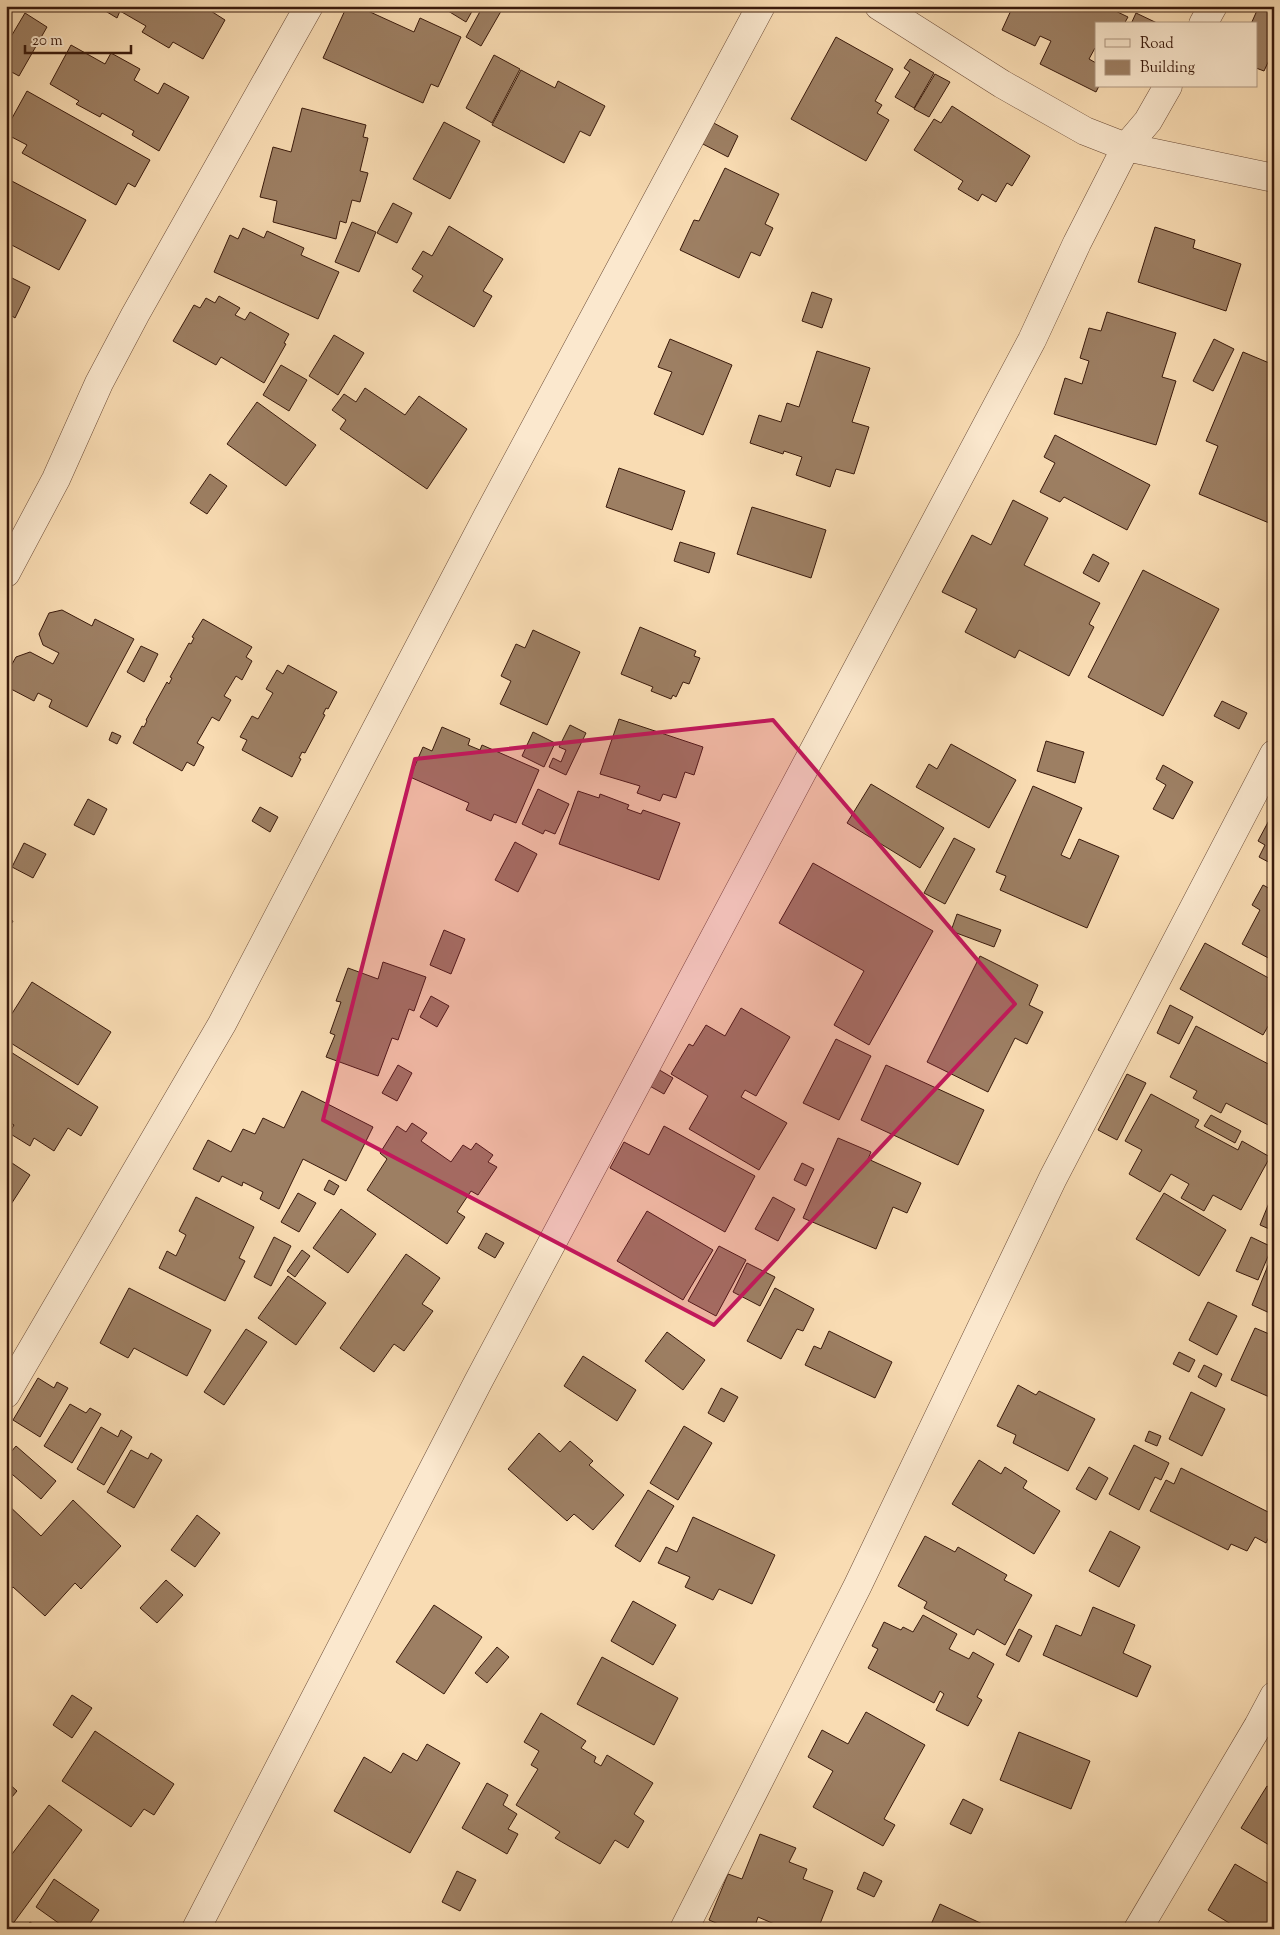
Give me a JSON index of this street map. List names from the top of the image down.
{
  "legend": ["Road", "Building"],
  "scale_bar": "20 m"
}
